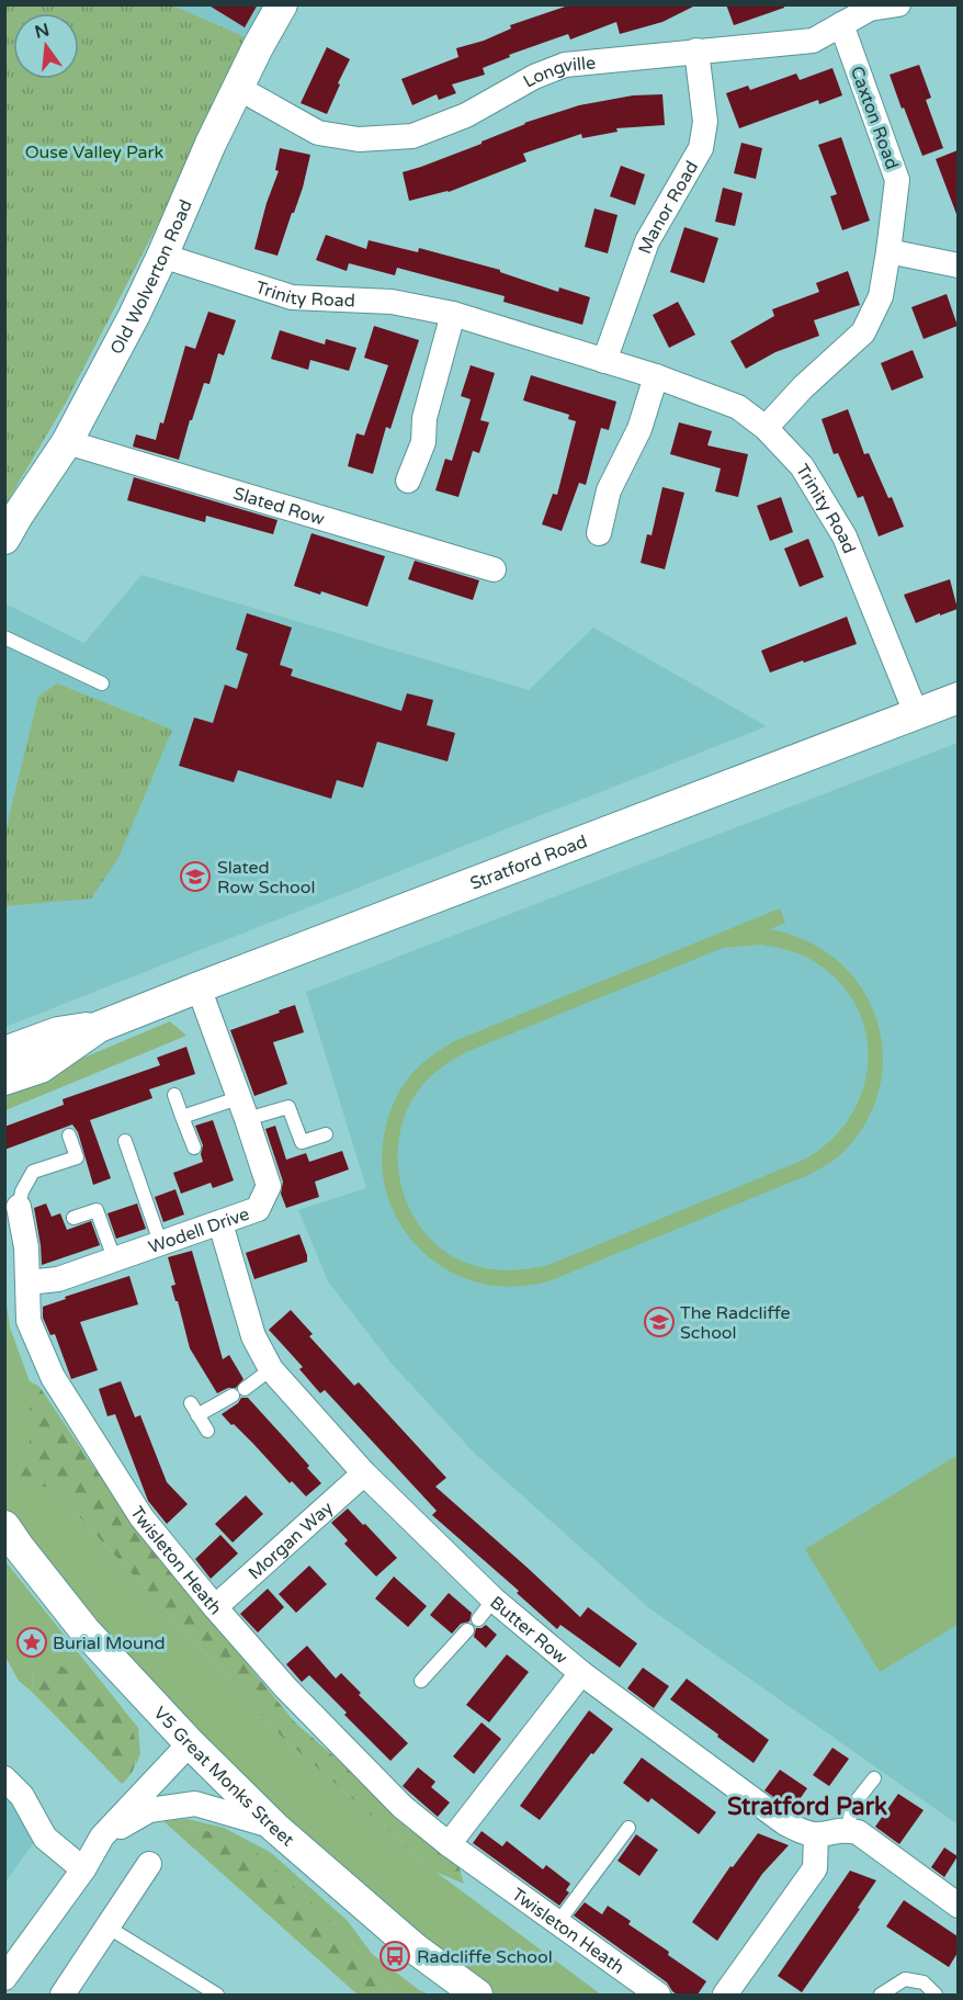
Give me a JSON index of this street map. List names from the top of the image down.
{
  "streets": {
    "street": [
      "Longville",
      "Caxton Road",
      "Manor Road",
      "Old Wolverton Road",
      "Trinity Road",
      "Slated Row",
      "Stratford Road",
      "Wodell Drive",
      "Morgan Way",
      "Twisleton Heath",
      "Butter Row",
      "V5 Great Monks Street"
    ]
  },
  "crossings": [
    ["Longville", "Caxton Road"],
    ["Longville", "Manor Road"],
    ["Longville", "Old Wolverton Road"],
    ["Caxton Road", "Trinity Road"],
    ["Manor Road", "Trinity Road"],
    ["Old Wolverton Road", "Trinity Road"],
    ["Old Wolverton Road", "Slated Row"],
    ["Trinity Road", "Stratford Road"],
    ["Stratford Road", "Wodell Drive"],
    ["Wodell Drive", "Twisleton Heath"],
    ["Wodell Drive", "Butter Row"],
    ["Morgan Way", "Twisleton Heath"],
    ["Morgan Way", "Butter Row"]
  ],
  "districts": ["Stratford Park"],
  "parks": ["Ouse Valley Park"],
  "places": {
    "school or university": ["Slated Row School", "The Radcliffe School"],
    "place": ["Burial Mound"],
    "bus stop": ["Radcliffe School"]
  },
  "north": "top"
}
